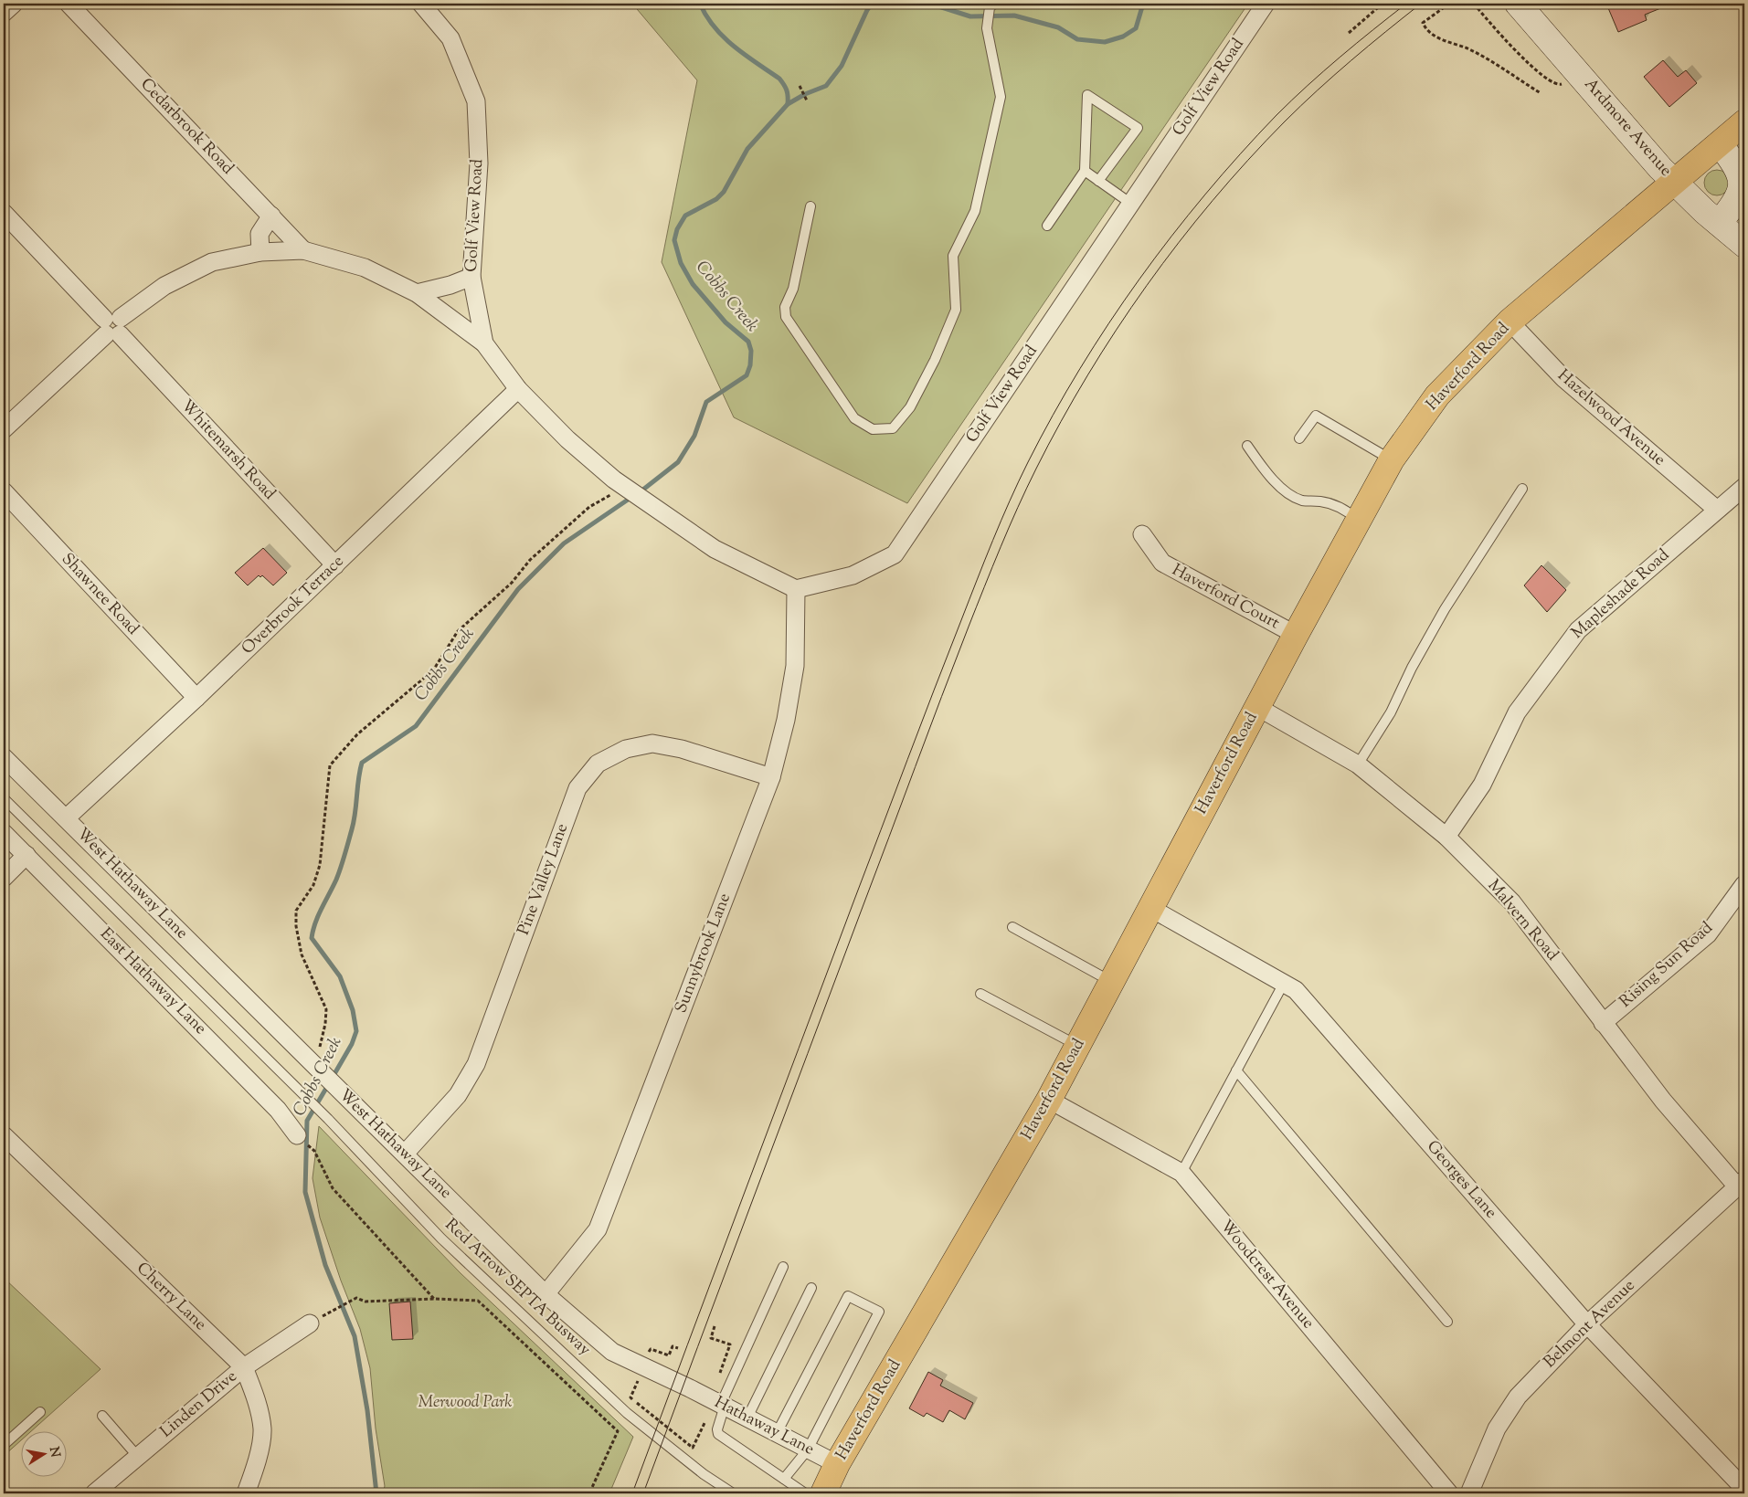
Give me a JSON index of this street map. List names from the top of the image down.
{
  "streets": {
    "main road": ["Haverford Road"],
    "street": [
      "Golf View Road",
      "Cedarbrook Road",
      "Ardmore Avenue",
      "Hazelwood Avenue",
      "Whitemarsh Road",
      "Shawnee Road",
      "Mapleshade Road",
      "Haverford Court",
      "Overbrook Terrace",
      "Pine Valley Lane",
      "West Hathaway Lane",
      "Malvern Road",
      "Sunnybrook Lane",
      "Rising Sun Road",
      "East Hathaway Lane",
      "Georges Lane",
      "Woodcrest Avenue",
      "Cherry Lane",
      "Belmont Avenue",
      "Linden Drive",
      "Hathaway Lane"
    ],
    "lane": ["Red Arrow SEPTA Busway"]
  },
  "crossings": [
    ["Golf View Road", "Overbrook Terrace"],
    ["Golf View Road", "Sunnybrook Lane"],
    ["Ardmore Avenue", "Haverford Road"],
    ["Haverford Road", "Hazelwood Avenue"],
    ["Haverford Road", "Haverford Court"],
    ["Haverford Road", "Malvern Road"],
    ["Haverford Road", "Georges Lane"],
    ["Haverford Road", "Woodcrest Avenue"],
    ["Haverford Road", "Hathaway Lane"],
    ["Hazelwood Avenue", "Mapleshade Road"],
    ["Whitemarsh Road", "Overbrook Terrace"],
    ["Shawnee Road", "Overbrook Terrace"],
    ["Mapleshade Road", "Malvern Road"],
    ["Overbrook Terrace", "West Hathaway Lane"],
    ["Pine Valley Lane", "West Hathaway Lane"],
    ["Pine Valley Lane", "Sunnybrook Lane"],
    ["West Hathaway Lane", "Sunnybrook Lane"],
    ["West Hathaway Lane", "Hathaway Lane"],
    ["Malvern Road", "Rising Sun Road"],
    ["Malvern Road", "Belmont Avenue"],
    ["Georges Lane", "Belmont Avenue"],
    ["Cherry Lane", "Linden Drive"]
  ],
  "water": ["Cobbs Creek"],
  "parks": ["Merwood Park"],
  "north": "right"
}
